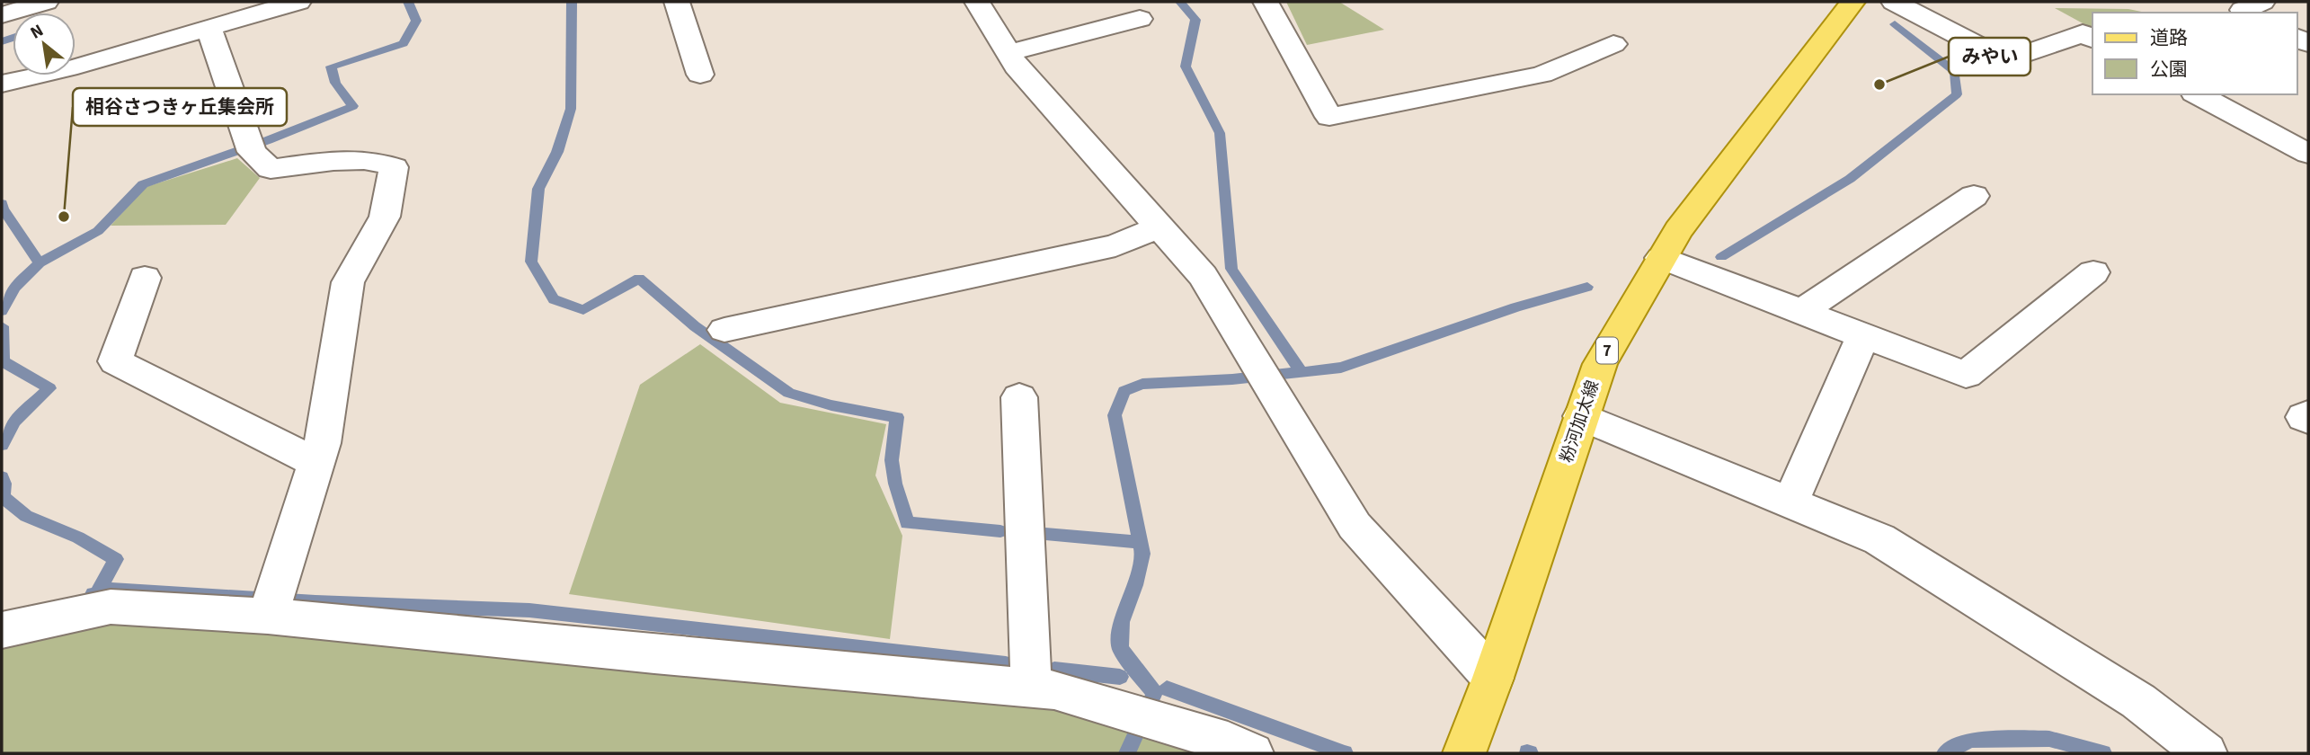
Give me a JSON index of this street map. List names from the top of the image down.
{
  "streets": {
    "main road": ["7", "粉河加太線"]
  },
  "places": ["みやい", "相谷さつきヶ丘集会所"],
  "legend": ["道路", "公園"],
  "north": "top left"
}
